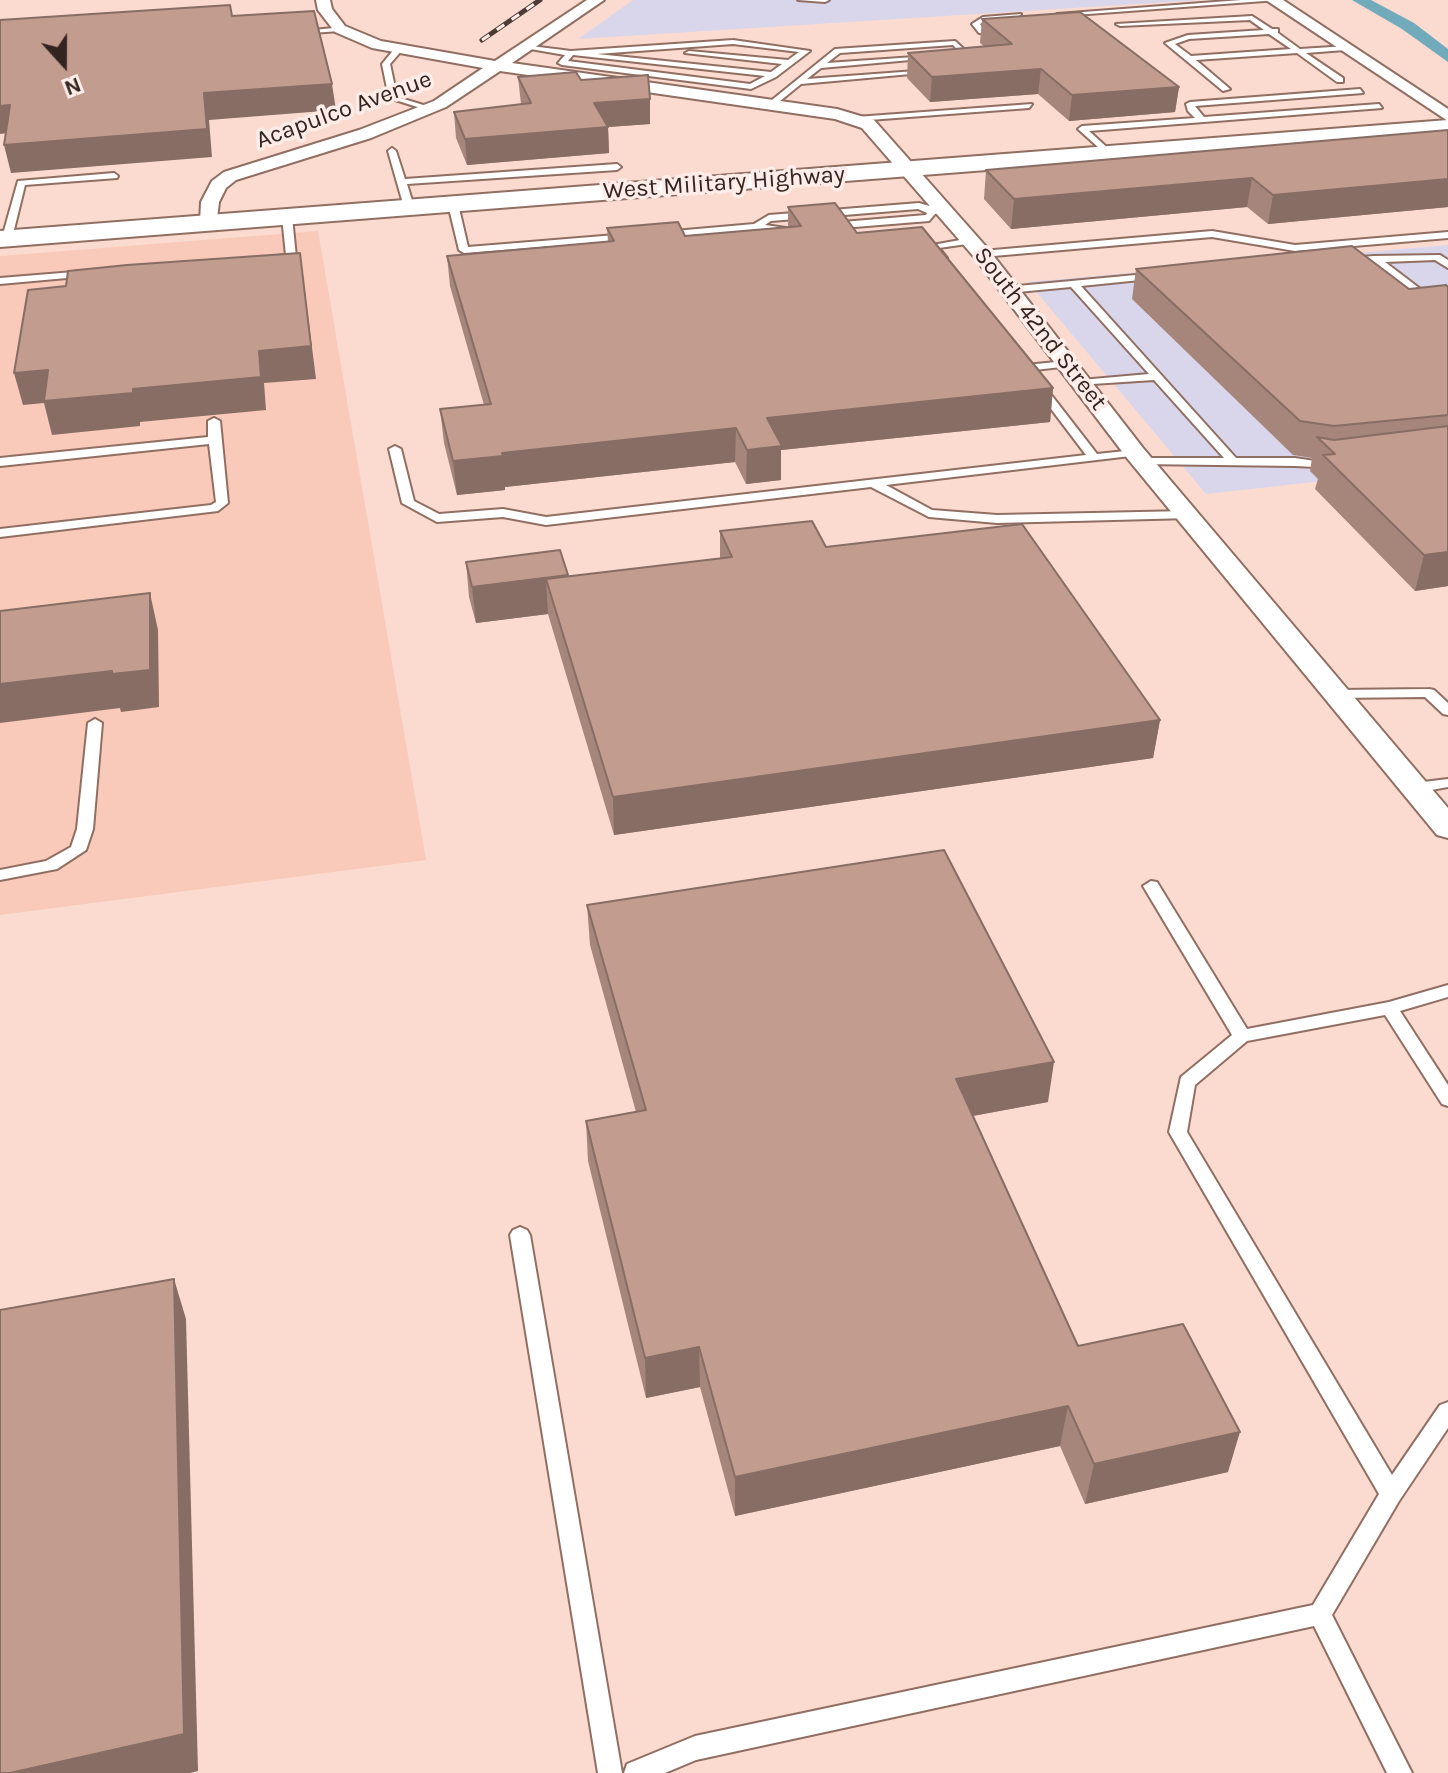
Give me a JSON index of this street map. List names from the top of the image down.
{
  "streets": {
    "main road": ["West Military Highway"],
    "street": ["Acapulco Avenue", "South 42nd Street"]
  },
  "crossings": [
    ["Acapulco Avenue", "West Military Highway"],
    ["West Military Highway", "South 42nd Street"]
  ],
  "north": "bottom"
}
